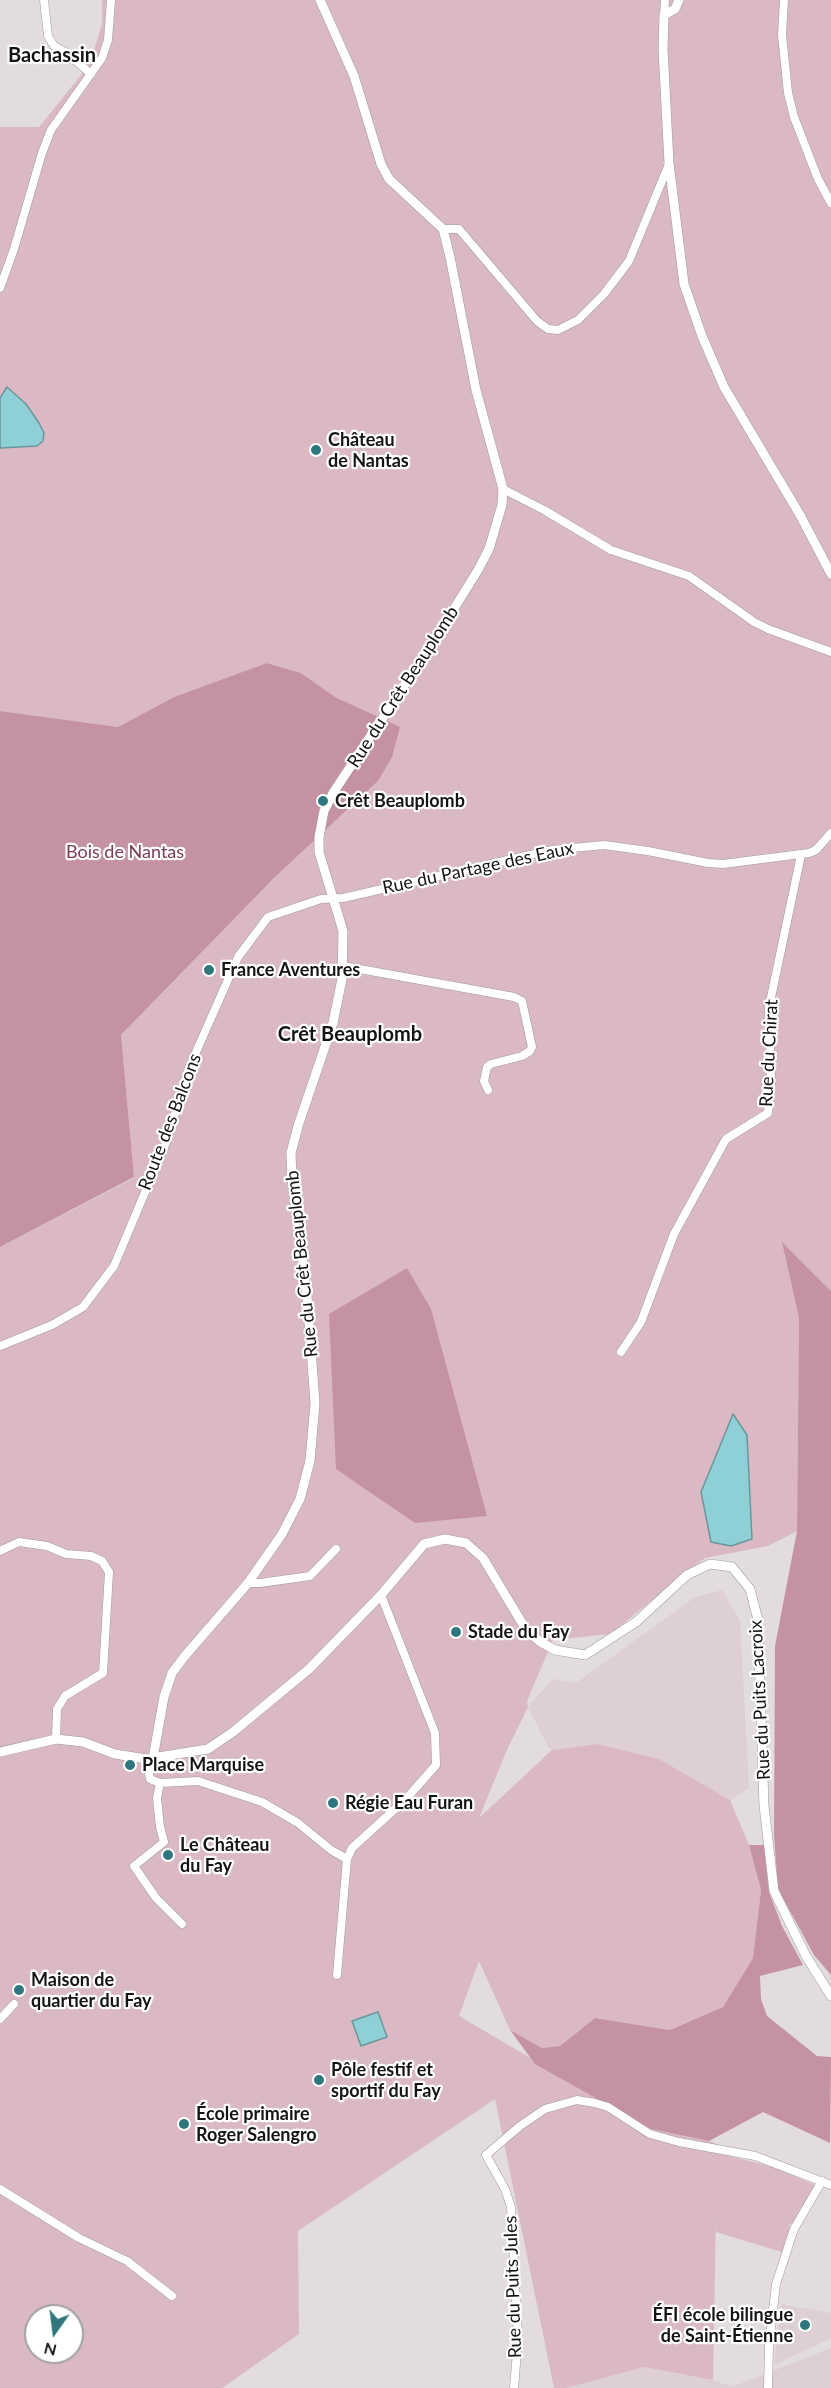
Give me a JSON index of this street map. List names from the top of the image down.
{
  "streets": {
    "street": [
      "Rue du Crêt Beauplomb",
      "Rue du Partage des Eaux",
      "Rue du Chirat",
      "Route des Balcons",
      "Rue du Puits Lacroix",
      "Rue du Puits Jules"
    ]
  },
  "crossings": [
    ["Rue du Crêt Beauplomb", "Rue du Partage des Eaux"],
    ["Rue du Crêt Beauplomb", "Route des Balcons"],
    ["Rue du Crêt Beauplomb", "Rue du Puits Lacroix"],
    ["Rue du Partage des Eaux", "Rue du Chirat"],
    ["Rue du Partage des Eaux", "Route des Balcons"]
  ],
  "districts": ["Bachassin", "Crêt Beauplomb"],
  "parks": ["Bois de Nantas"],
  "places": [
    "Château de Nantas",
    "Crêt Beauplomb",
    "France Aventures",
    "Stade du Fay",
    "Place Marquise",
    "Régie Eau Furan",
    "Le Château du Fay",
    "Maison de quartier du Fay",
    "Pôle festif et sportif du Fay",
    "École primaire Roger Salengro",
    "ÉFI école bilingue de Saint-Étienne"
  ],
  "north": "bottom"
}
